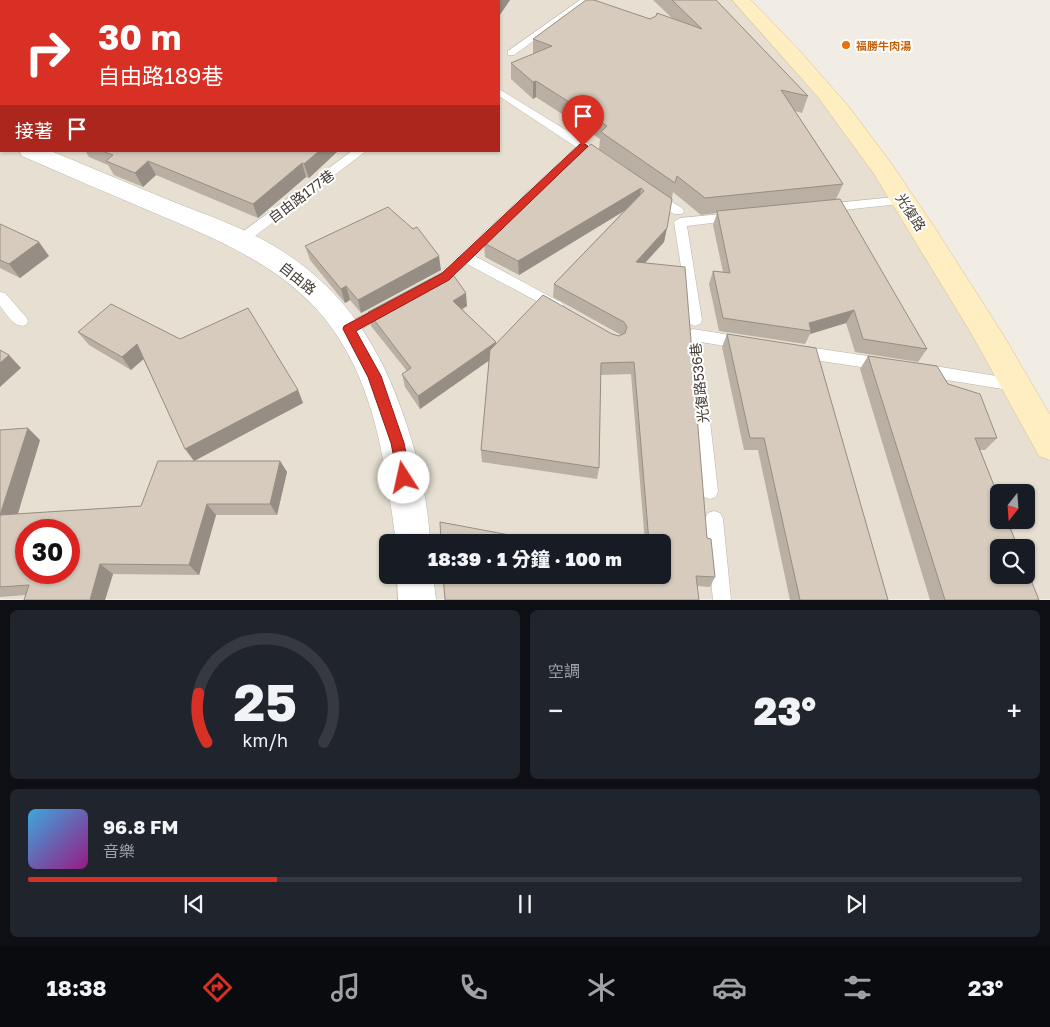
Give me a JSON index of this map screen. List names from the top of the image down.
{
  "streets": {
    "main road": ["光復路"],
    "street": ["自由路"],
    "lane": ["自由路177巷", "光復路536巷"]
  },
  "crossings": [
    ["自由路177巷", "自由路"]
  ],
  "places": ["福勝牛肉湯"],
  "north": "bottom",
  "page": {
    "turn": ["30 m", "自由路189巷"],
    "then": "接著",
    "limit": "30",
    "trip": "18:39 · 1 分鐘 · 100 m",
    "tile": "空調",
    "heat": ["−", "23°", "+"],
    "song": ["96.8 FM", "音樂"],
    "tabs": ["18:38", "23°"],
    "gauge": ["25", "km/h"]
  }
}
